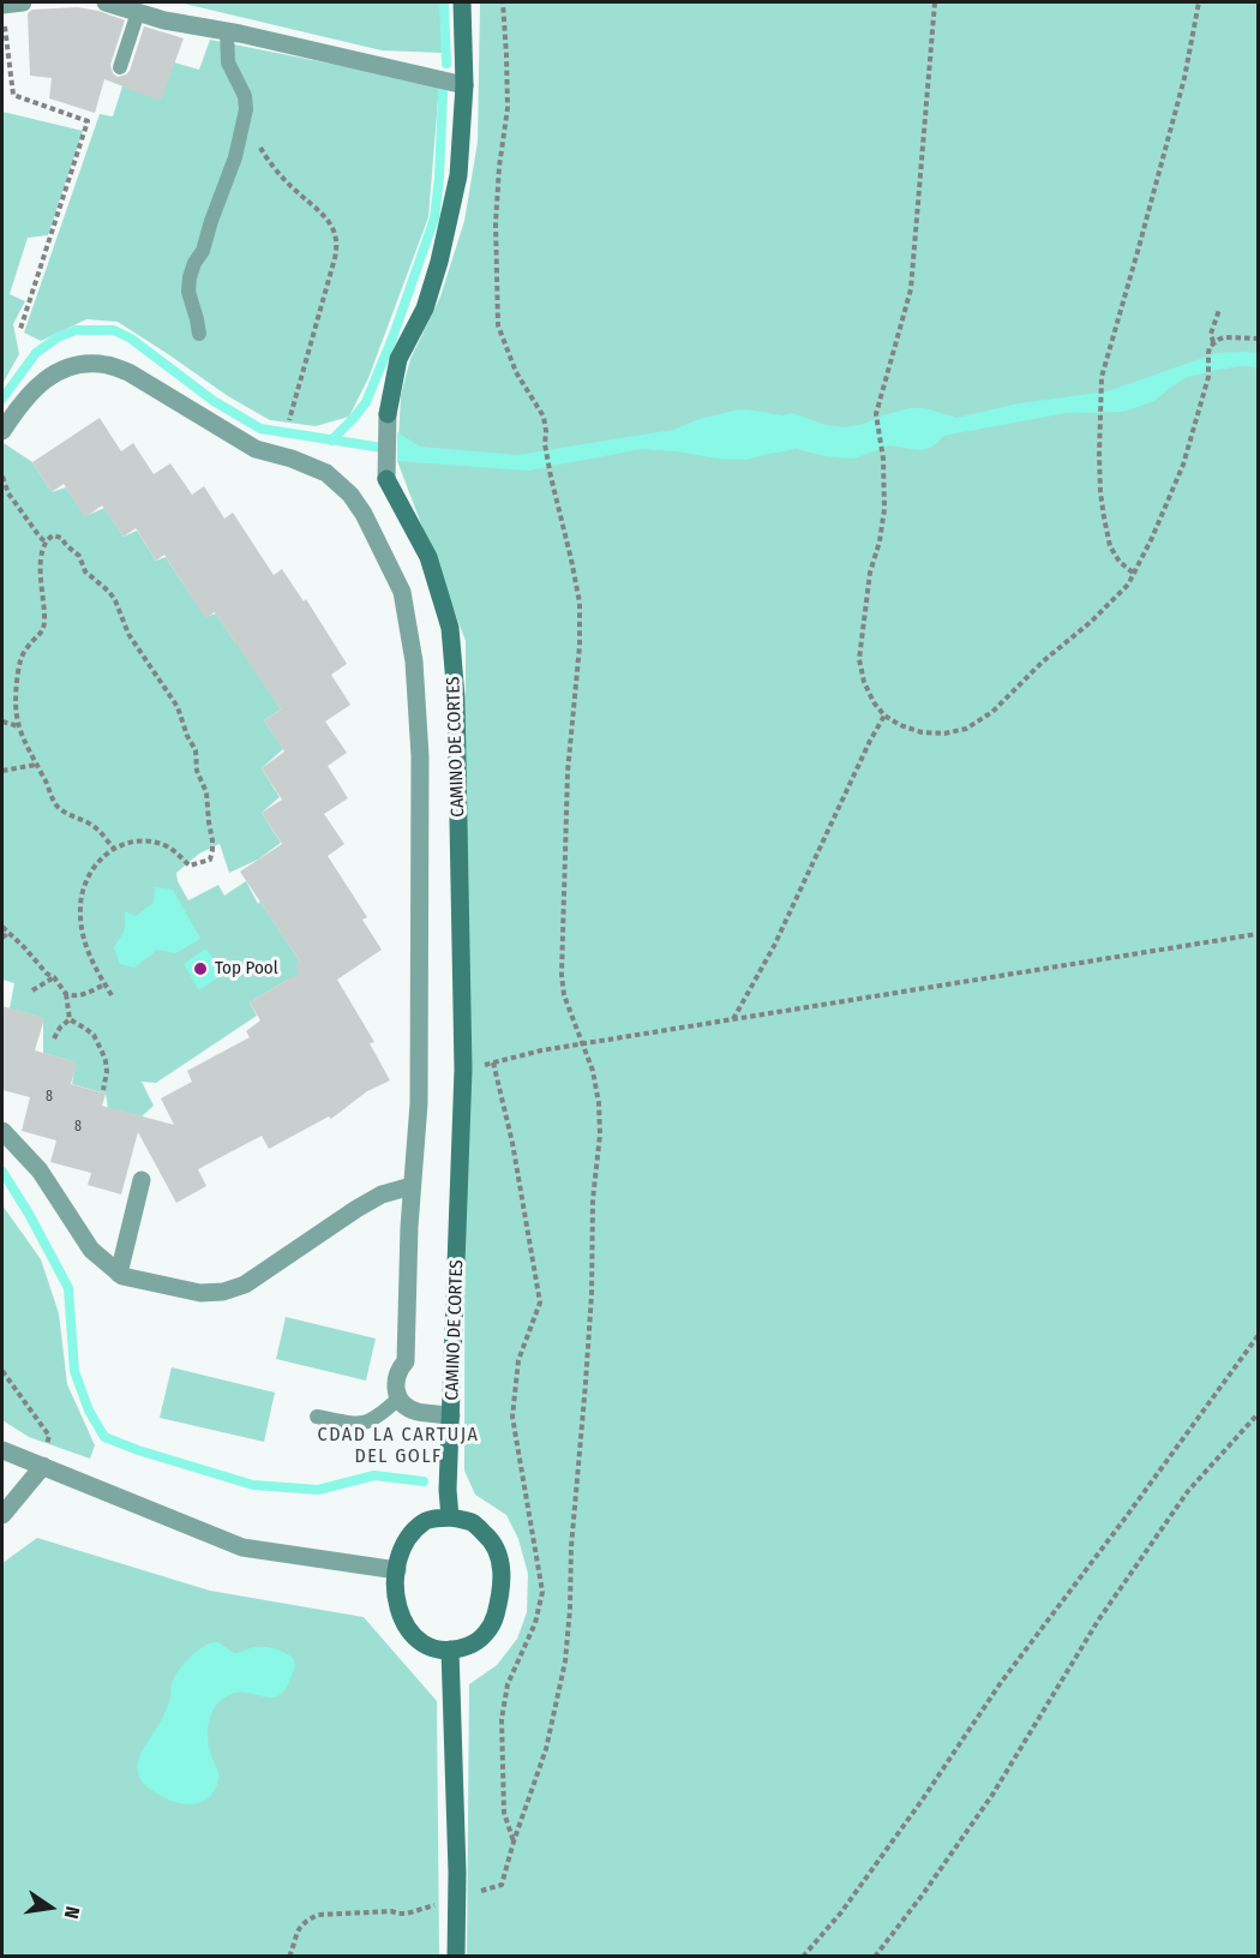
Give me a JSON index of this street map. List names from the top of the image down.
{
  "streets": {
    "street": ["CAMINO DE CORTES"]
  },
  "districts": ["CDAD LA CARTUJA DEL GOLF"],
  "places": ["Top Pool"],
  "house_numbers": ["8", "8"],
  "north": "right"
}
